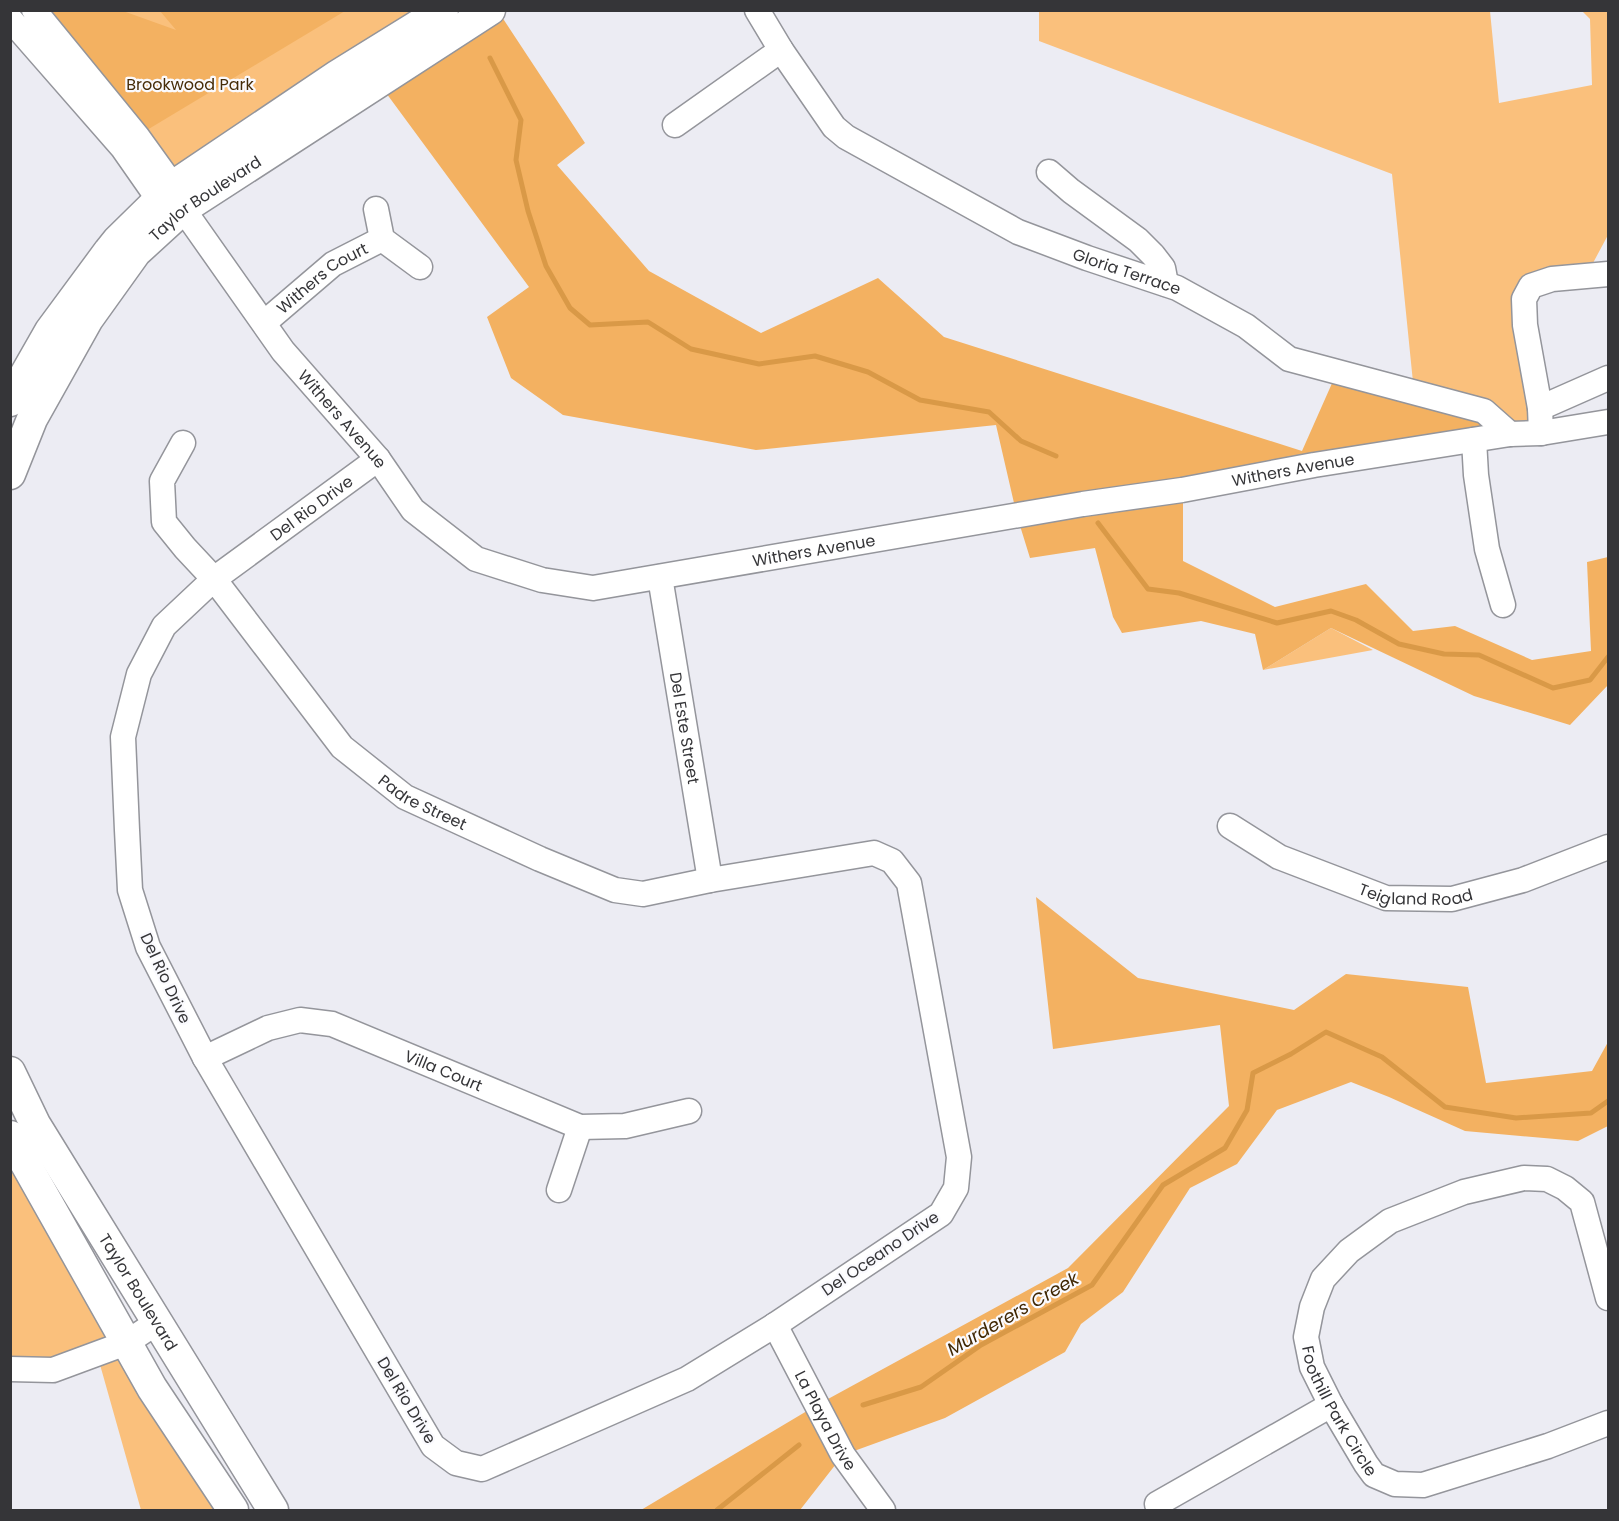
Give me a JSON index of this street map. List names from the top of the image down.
{
  "streets": {
    "main road": ["Taylor Boulevard"],
    "street": [
      "Gloria Terrace",
      "Withers Court",
      "Withers Avenue",
      "Del Rio Drive",
      "Del Este Street",
      "Padre Street",
      "Teigland Road",
      "Villa Court",
      "Del Oceano Drive",
      "Foothill Park Circle",
      "La Playa Drive"
    ]
  },
  "crossings": [
    ["Taylor Boulevard", "Withers Avenue"],
    ["Gloria Terrace", "Withers Avenue"],
    ["Withers Court", "Withers Avenue"],
    ["Withers Avenue", "Del Rio Drive"],
    ["Withers Avenue", "Del Este Street"],
    ["Del Rio Drive", "Padre Street"],
    ["Del Rio Drive", "Villa Court"],
    ["Del Rio Drive", "Del Oceano Drive"],
    ["Del Este Street", "Padre Street"],
    ["Del Este Street", "Del Oceano Drive"],
    ["Padre Street", "Del Oceano Drive"],
    ["Del Oceano Drive", "La Playa Drive"]
  ],
  "water": ["Murderers Creek"],
  "parks": ["Brookwood Park"]
}
